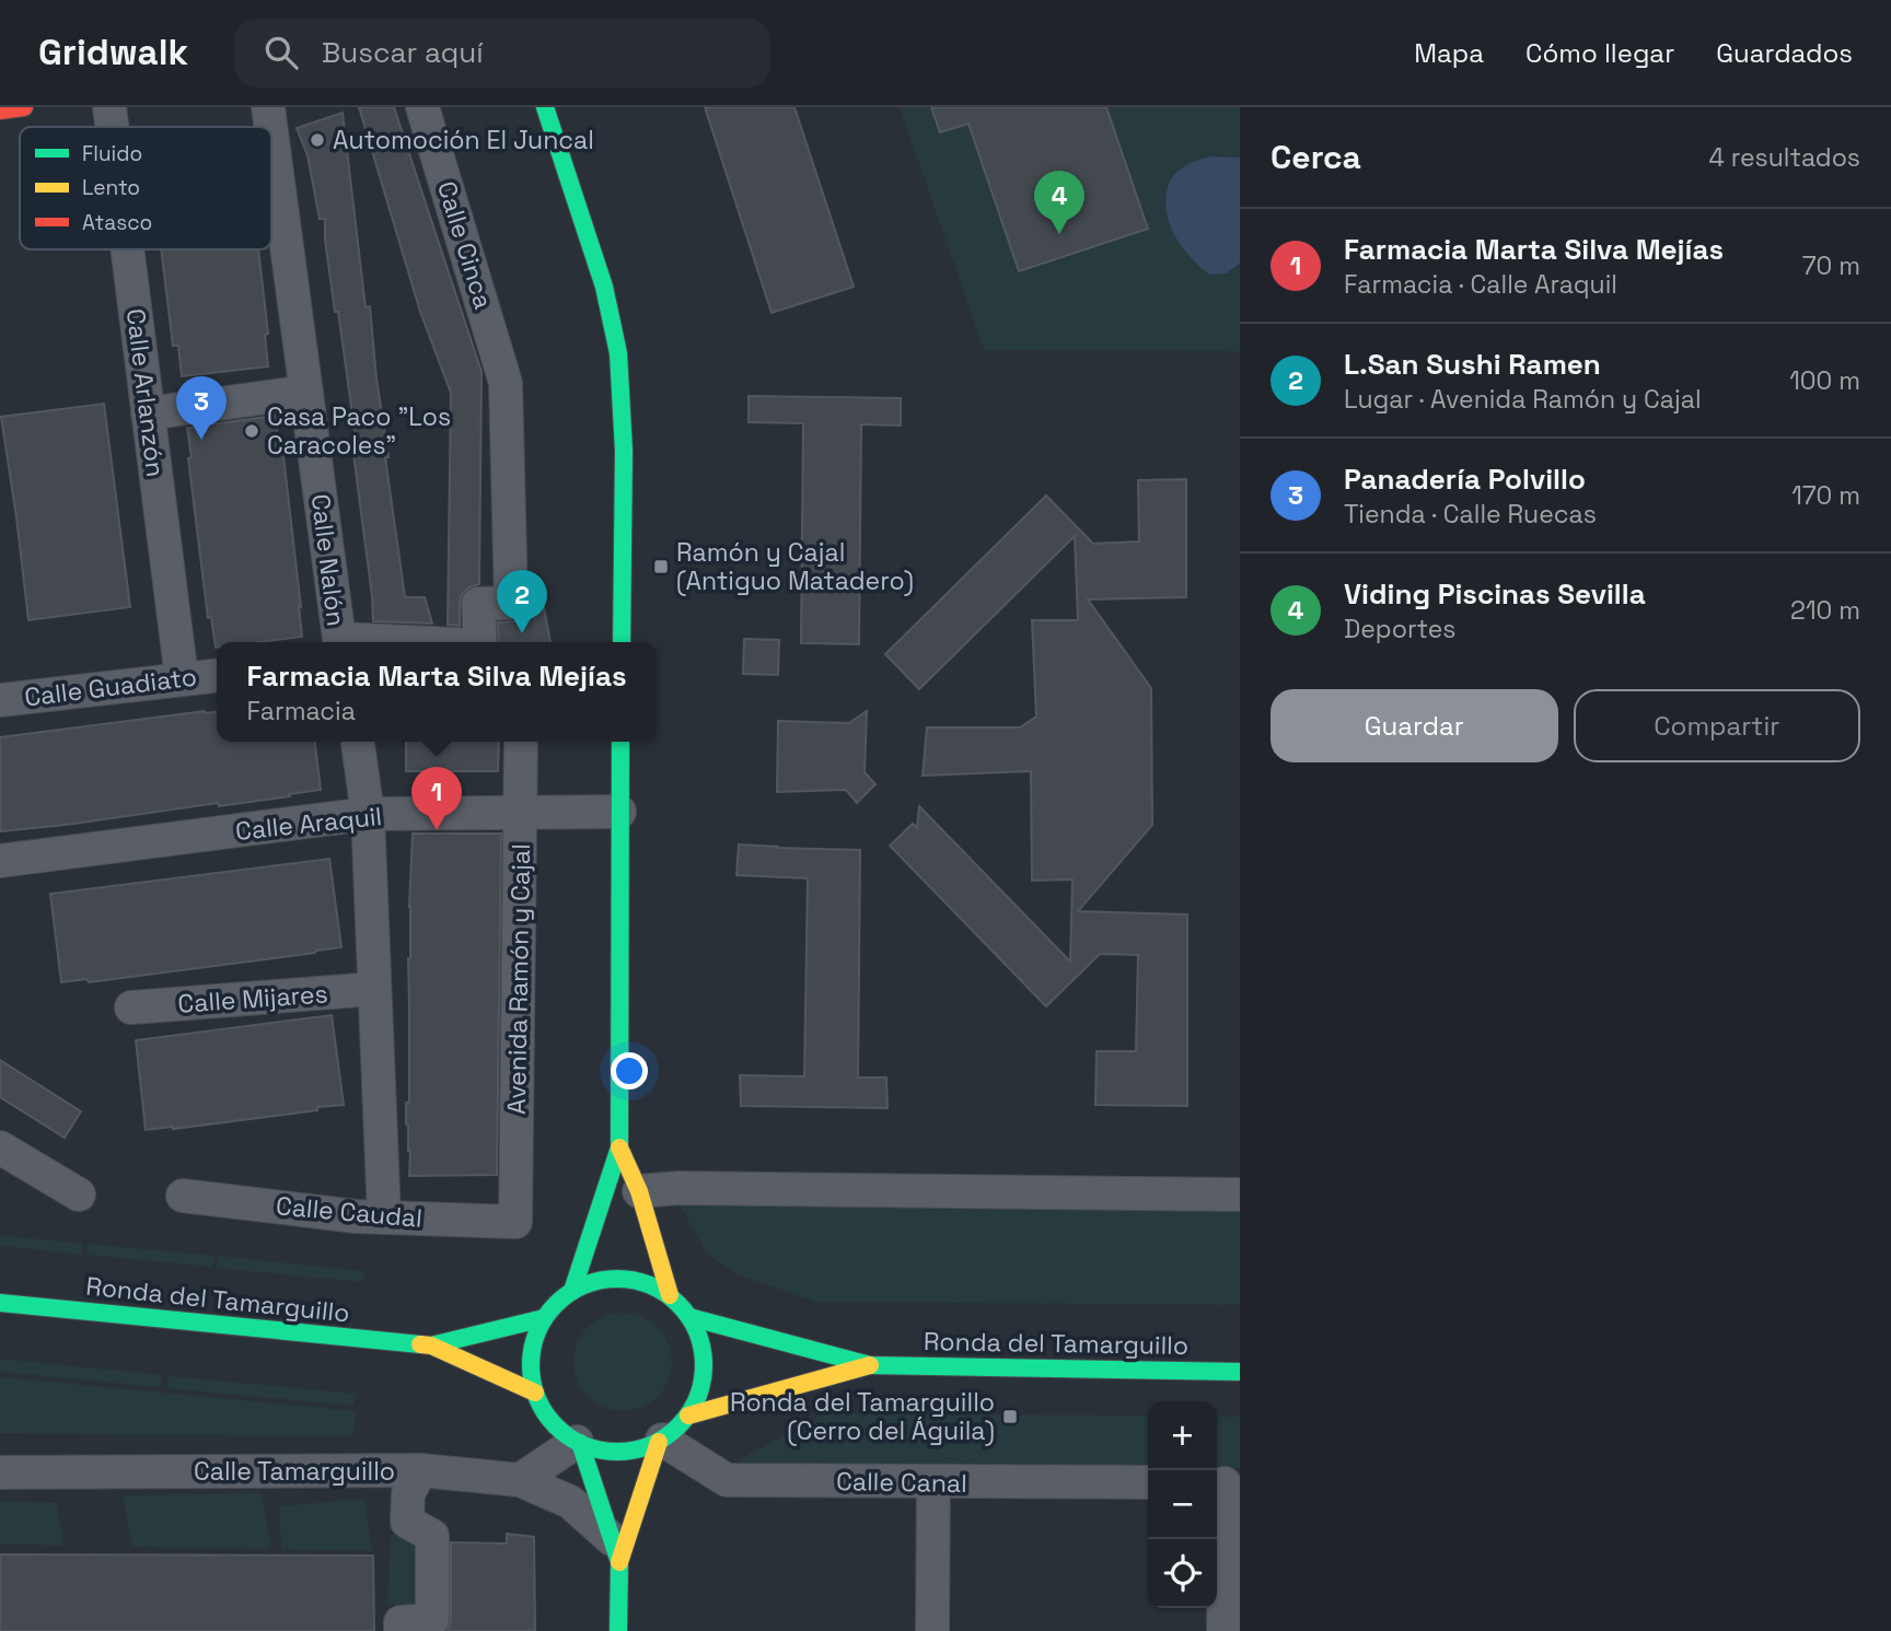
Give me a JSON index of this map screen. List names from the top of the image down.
{
  "streets": {
    "main road": ["Ronda del Tamarguillo"],
    "street": [
      "Calle Cinca",
      "Calle Arlanzón",
      "Calle Nalón",
      "Calle Guadiato",
      "Calle Araquil",
      "Avenida Ramón y Cajal",
      "Calle Mijares",
      "Calle Caudal",
      "Calle Tamarguillo",
      "Calle Canal"
    ]
  },
  "crossings": [
    ["Calle Arlanzón", "Calle Guadiato"],
    ["Calle Araquil", "Avenida Ramón y Cajal"],
    ["Avenida Ramón y Cajal", "Calle Caudal"],
    ["Ronda del Tamarguillo", "Calle Canal"]
  ],
  "places": {
    "other": ["Automoción El Juncal", "Casa Paco \"Los Caracoles\""],
    "transit": ["Ramón y Cajal (Antiguo Matadero)", "Ronda del Tamarguillo (Cerro del Águila)"]
  },
  "legend": ["Fluido", "Lento", "Atasco"],
  "page": {
    "header": "Gridwalk",
    "search": "Buscar aquí",
    "nav": ["Mapa", "Cómo llegar", "Guardados"],
    "heading": ["Cerca", "4 resultados"],
    "pins": [
      "4",
      "3",
      "2",
      "1"
    ],
    "list": [
      {
        "mark": "1",
        "name": "Farmacia Marta Silva Mejías",
        "note": "Farmacia · Calle Araquil",
        "value": "70 m"
      },
      {
        "mark": "2",
        "name": "L.San Sushi Ramen",
        "note": "Lugar · Avenida Ramón y Cajal",
        "value": "100 m"
      },
      {
        "mark": "3",
        "name": "Panadería Polvillo",
        "note": "Tienda · Calle Ruecas",
        "value": "170 m"
      },
      {
        "mark": "4",
        "name": "Viding Piscinas Sevilla",
        "note": "Deportes",
        "value": "210 m"
      }
    ],
    "popup": ["Farmacia Marta Silva Mejías", "Farmacia"],
    "buttons": ["Guardar", "Compartir"],
    "map_buttons": ["+", "−"]
  }
}
